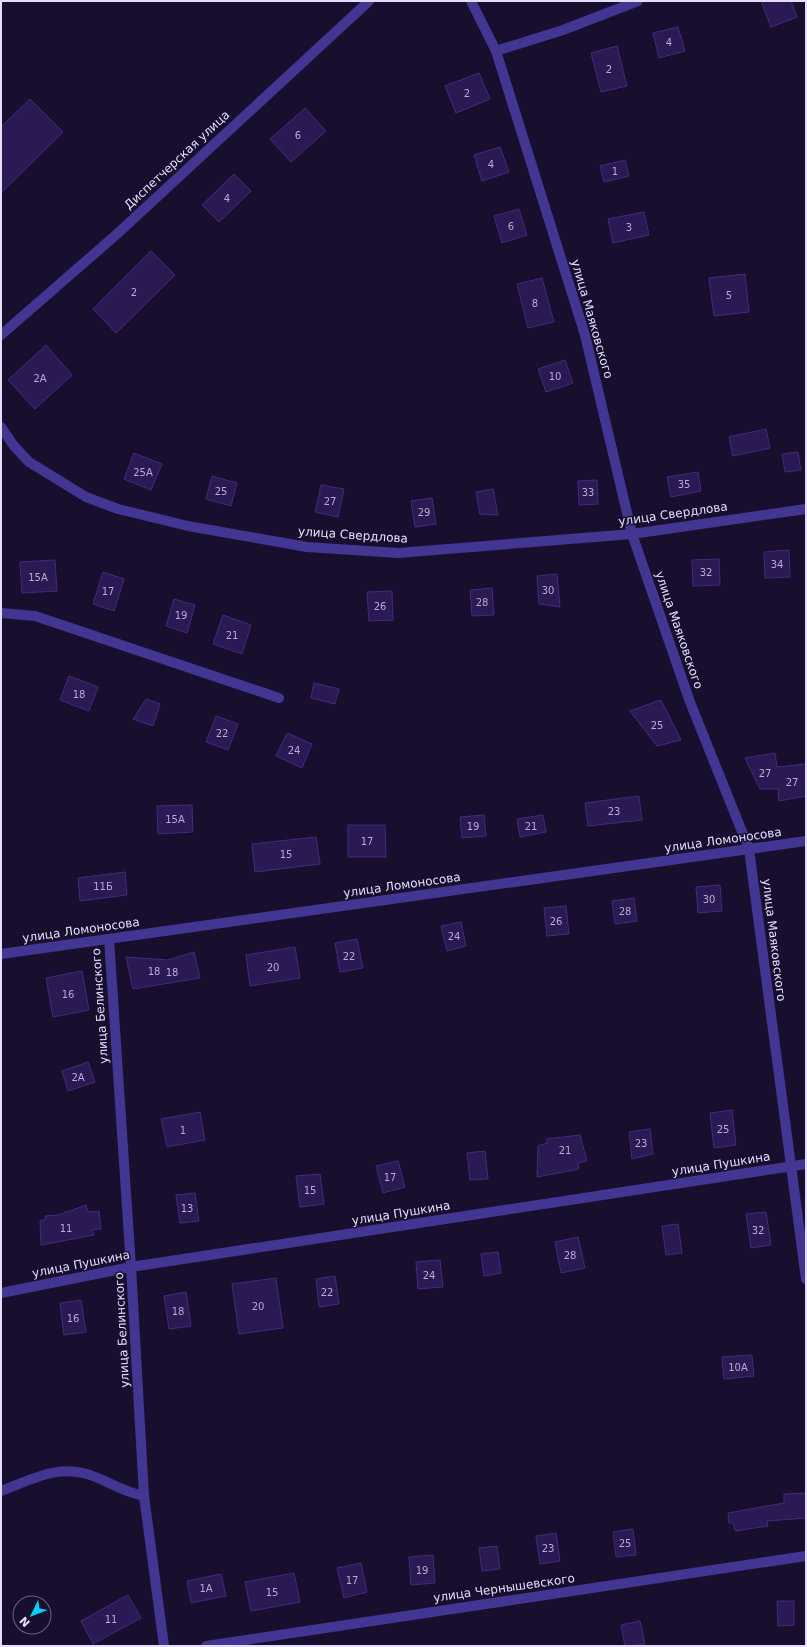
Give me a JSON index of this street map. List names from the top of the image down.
{
  "streets": {
    "street": [
      "Диспетчерская улица",
      "улица Маяковского",
      "улица Свердлова",
      "улица Ломоносова",
      "улица Белинского",
      "улица Пушкина",
      "улица Чернышевского"
    ]
  },
  "crossings": [
    ["улица Маяковского", "улица Свердлова"],
    ["улица Маяковского", "улица Ломоносова"],
    ["улица Маяковского", "улица Пушкина"],
    ["улица Ломоносова", "улица Белинского"],
    ["улица Белинского", "улица Пушкина"]
  ],
  "house_numbers": [
    "4",
    "2",
    "2",
    "6",
    "4",
    "1",
    "4",
    "6",
    "3",
    "2",
    "5",
    "8",
    "10",
    "2А",
    "25А",
    "35",
    "25",
    "33",
    "27",
    "29",
    "34",
    "32",
    "15А",
    "30",
    "17",
    "28",
    "26",
    "19",
    "21",
    "18",
    "25",
    "22",
    "24",
    "27",
    "27",
    "23",
    "15А",
    "19",
    "21",
    "17",
    "15",
    "11Б",
    "30",
    "28",
    "26",
    "24",
    "22",
    "20",
    "18",
    "18",
    "16",
    "2А",
    "25",
    "1",
    "23",
    "21",
    "17",
    "15",
    "13",
    "11",
    "32",
    "28",
    "24",
    "22",
    "20",
    "18",
    "16",
    "10А",
    "25",
    "23",
    "19",
    "17",
    "1А",
    "15",
    "11"
  ],
  "north": "bottom left"
}
